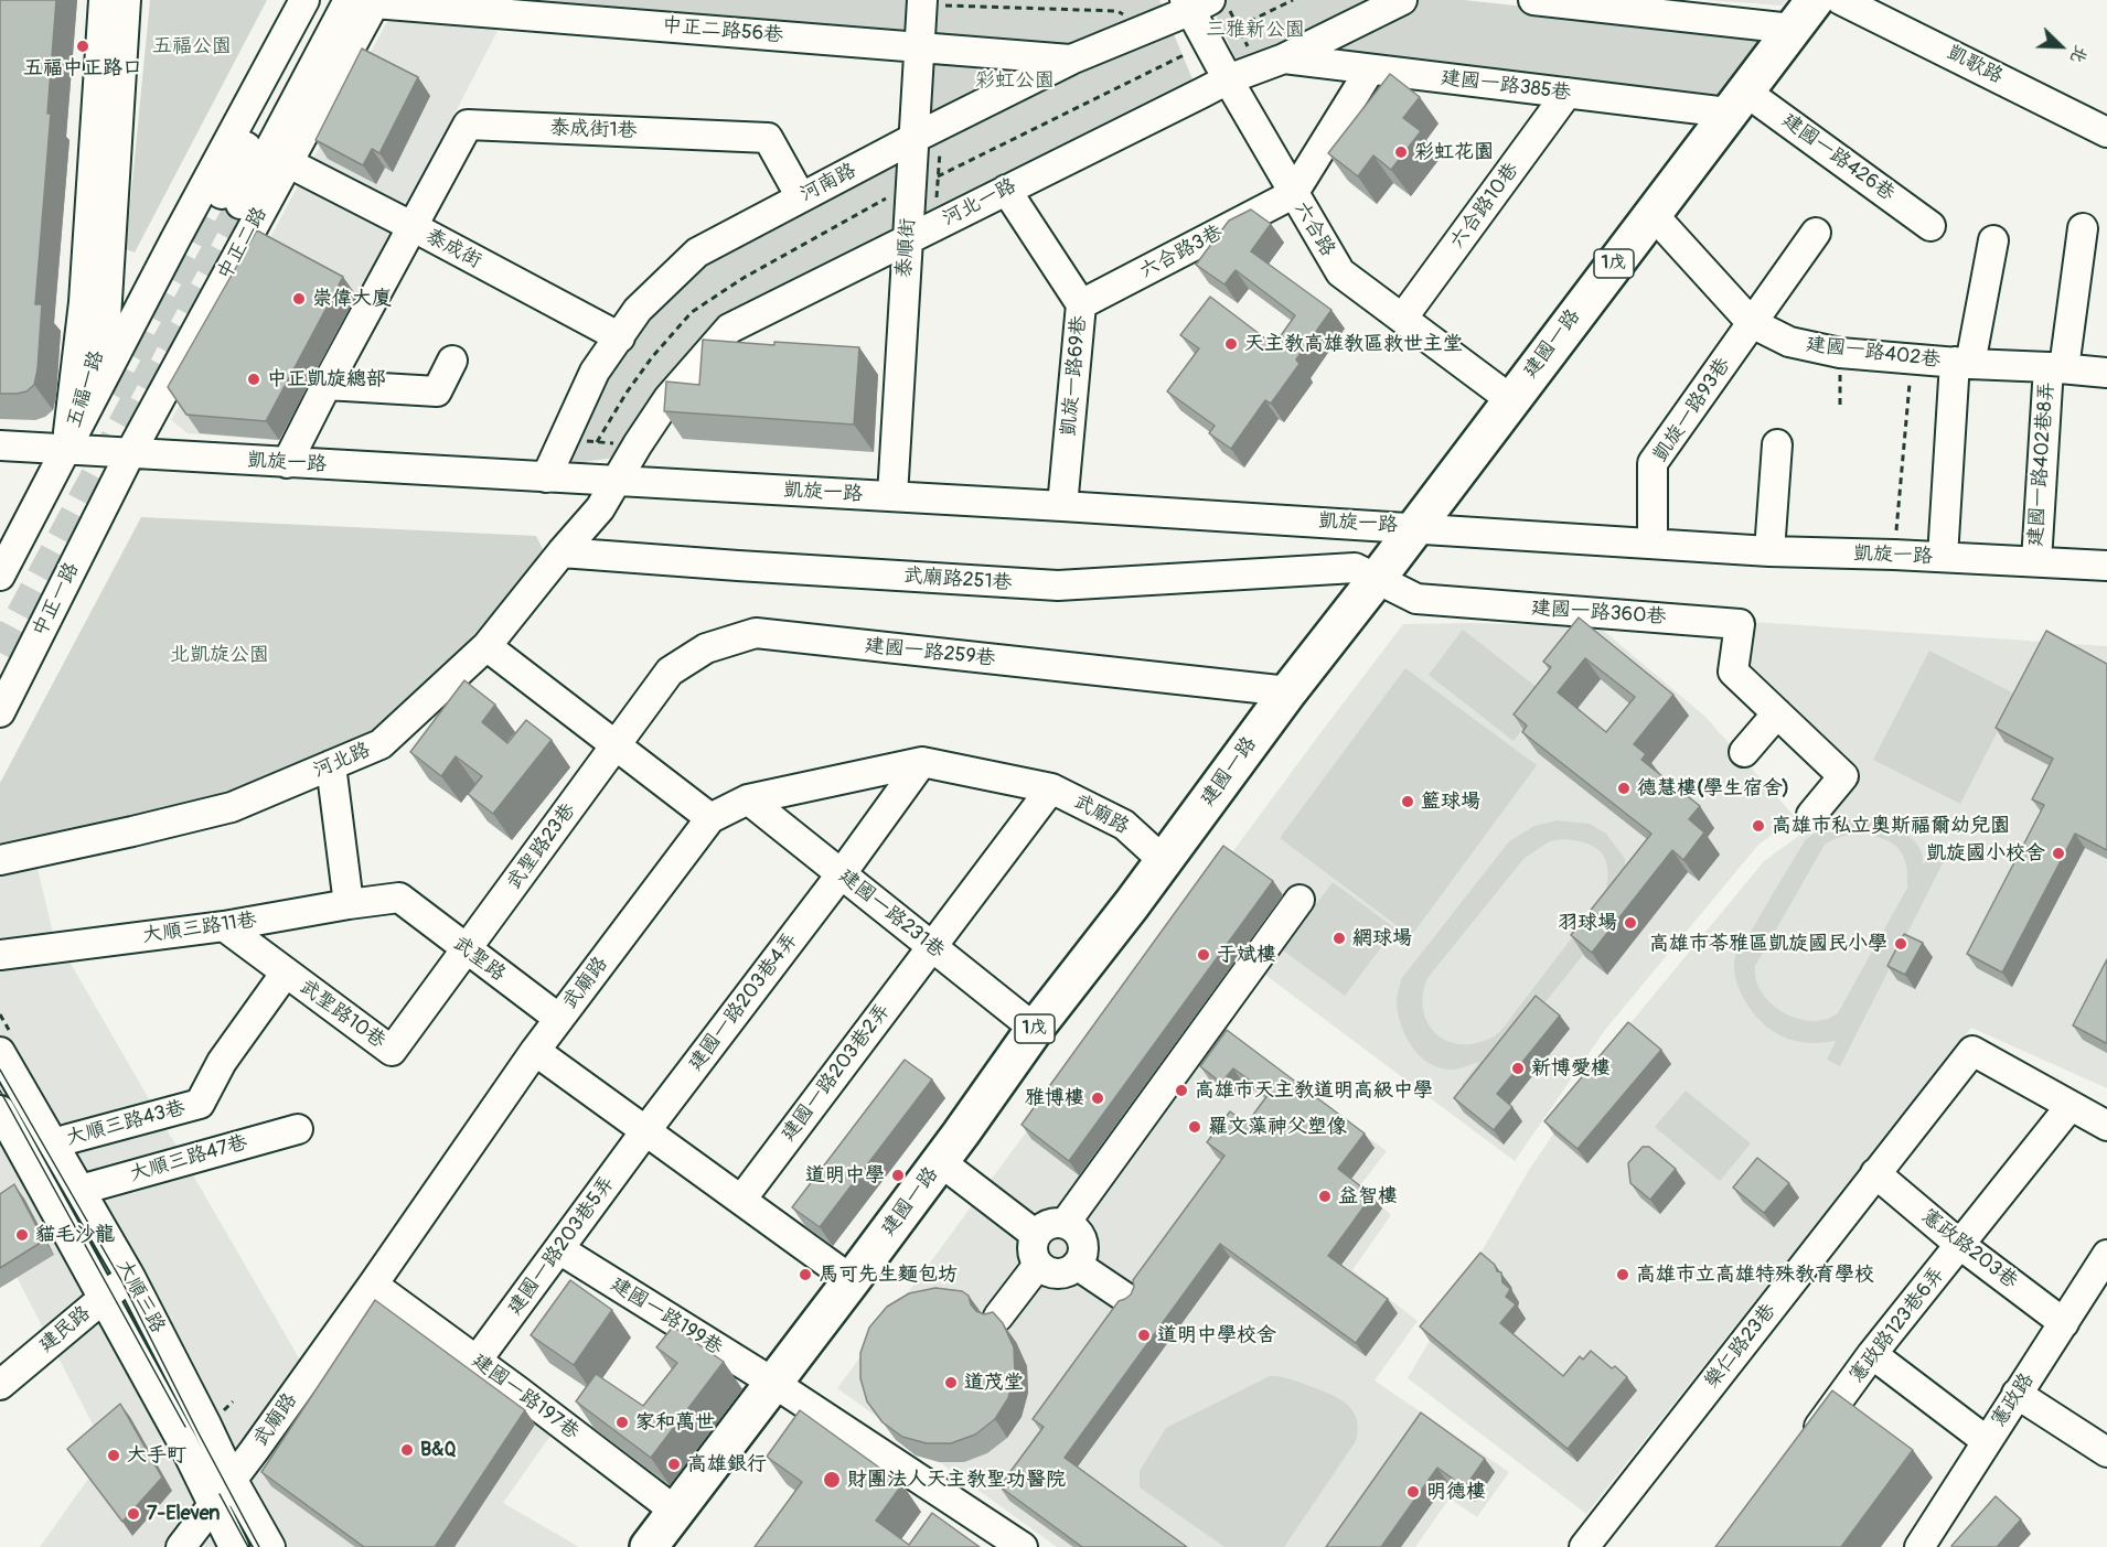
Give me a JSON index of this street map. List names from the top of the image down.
{
  "streets": {
    "main road": ["1戊", "建國一路"],
    "street": [
      "中正二路56巷",
      "凱歌路",
      "建國一路385巷",
      "泰成街1巷",
      "建國一路426巷",
      "河南路",
      "河北一路",
      "六合路10巷",
      "六合路",
      "中正二路",
      "泰順街",
      "泰成街",
      "六合路3巷",
      "建國一路402巷",
      "凱旋一路69巷",
      "五福一路",
      "凱旋一路93巷",
      "凱旋一路",
      "建國一路402巷8弄",
      "武廟路251巷",
      "中正一路",
      "建國一路360巷",
      "建國一路259巷",
      "河北路",
      "武廟路",
      "武聖路23巷",
      "建國一路231巷",
      "大順三路11巷",
      "武聖路",
      "建國一路203巷4弄",
      "武聖路10巷",
      "建國一路203巷2弄",
      "大順三路43巷",
      "大順三路47巷",
      "建國一路203巷5弄",
      "憲政路203巷",
      "大順三路",
      "建國一路199巷",
      "憲政路123巷6弄",
      "建民路",
      "樂仁路23巷",
      "建國一路197巷",
      "憲政路"
    ]
  },
  "crossings": [
    ["中正二路56巷", "河南路"],
    ["中正二路56巷", "中正二路"],
    ["中正二路56巷", "泰順街"],
    ["建國一路385巷", "建國一路426巷"],
    ["建國一路385巷", "河北一路"],
    ["建國一路385巷", "六合路10巷"],
    ["建國一路385巷", "建國一路"],
    ["泰成街1巷", "河南路"],
    ["泰成街1巷", "泰成街"],
    ["建國一路426巷", "建國一路"],
    ["河南路", "六合路"],
    ["河南路", "泰順街"],
    ["河南路", "泰成街"],
    ["河南路", "凱旋一路"],
    ["河北一路", "六合路"],
    ["河北一路", "泰順街"],
    ["河北一路", "凱旋一路69巷"],
    ["河北一路", "凱旋一路"],
    ["河北一路", "河北路"],
    ["六合路10巷", "六合路"],
    ["六合路", "六合路3巷"],
    ["六合路", "建國一路"],
    ["中正二路", "泰成街"],
    ["中正二路", "凱旋一路"],
    ["中正二路", "中正一路"],
    ["泰順街", "凱旋一路"],
    ["六合路3巷", "凱旋一路69巷"],
    ["建國一路", "建國一路402巷"],
    ["建國一路", "凱旋一路"],
    ["建國一路", "武廟路251巷"],
    ["建國一路", "建國一路360巷"],
    ["建國一路", "建國一路259巷"],
    ["建國一路", "武廟路"],
    ["建國一路", "建國一路231巷"],
    ["建國一路", "建國一路199巷"],
    ["建國一路", "建國一路197巷"],
    ["建國一路402巷", "凱旋一路93巷"],
    ["建國一路402巷", "建國一路402巷8弄"],
    ["凱旋一路69巷", "凱旋一路"],
    ["五福一路", "凱旋一路"],
    ["凱旋一路93巷", "凱旋一路"],
    ["凱旋一路", "建國一路402巷8弄"],
    ["凱旋一路", "河北路"],
    ["武廟路251巷", "建國一路360巷"],
    ["武廟路251巷", "河北路"],
    ["建國一路259巷", "武聖路23巷"],
    ["武廟路", "建國一路231巷"],
    ["武廟路", "武聖路"],
    ["武廟路", "建國一路203巷4弄"],
    ["武廟路", "建國一路203巷2弄"],
    ["武廟路", "大順三路"],
    ["武廟路", "建國一路197巷"],
    ["武聖路23巷", "武聖路"],
    ["武聖路23巷", "武聖路10巷"],
    ["建國一路231巷", "建國一路203巷4弄"],
    ["建國一路231巷", "建國一路203巷2弄"],
    ["大順三路11巷", "武聖路"],
    ["大順三路11巷", "武聖路10巷"],
    ["武聖路", "武聖路10巷"],
    ["建國一路203巷4弄", "建國一路203巷5弄"],
    ["武聖路10巷", "大順三路43巷"],
    ["大順三路43巷", "大順三路"],
    ["大順三路47巷", "大順三路"],
    ["建國一路203巷5弄", "建國一路199巷"],
    ["建國一路203巷5弄", "建國一路197巷"],
    ["憲政路203巷", "憲政路123巷6弄"],
    ["憲政路203巷", "樂仁路23巷"],
    ["憲政路203巷", "憲政路"],
    ["大順三路", "建民路"],
    ["憲政路123巷6弄", "樂仁路23巷"]
  ],
  "parks": [
    "三雅新公園",
    "五福公園",
    "彩虹公園",
    "北凱旋公園"
  ],
  "places": [
    "五福中正路口",
    "彩虹花園",
    "崇偉大廈",
    "天主教高雄教區救世主堂",
    "中正凱旋總部",
    "德慧樓(學生宿舍)",
    "籃球場",
    "高雄市私立奧斯福爾幼兒園",
    "凱旋國小校舍",
    "羽球場",
    "網球場",
    "高雄市苓雅區凱旋國民小學",
    "于斌樓",
    "新博愛樓",
    "高雄市天主教道明高級中學",
    "雅博樓",
    "羅文藻神父塑像",
    "道明中學",
    "益智樓",
    "貓毛沙龍",
    "馬可先生麵包坊",
    "高雄市立高雄特殊教育學校",
    "道明中學校舍",
    "道茂堂",
    "家和萬世",
    "B&Q",
    "大手町",
    "高雄銀行",
    "財團法人天主教聖功醫院",
    "明德樓",
    "7-Eleven"
  ],
  "north": "bottom right"
}
